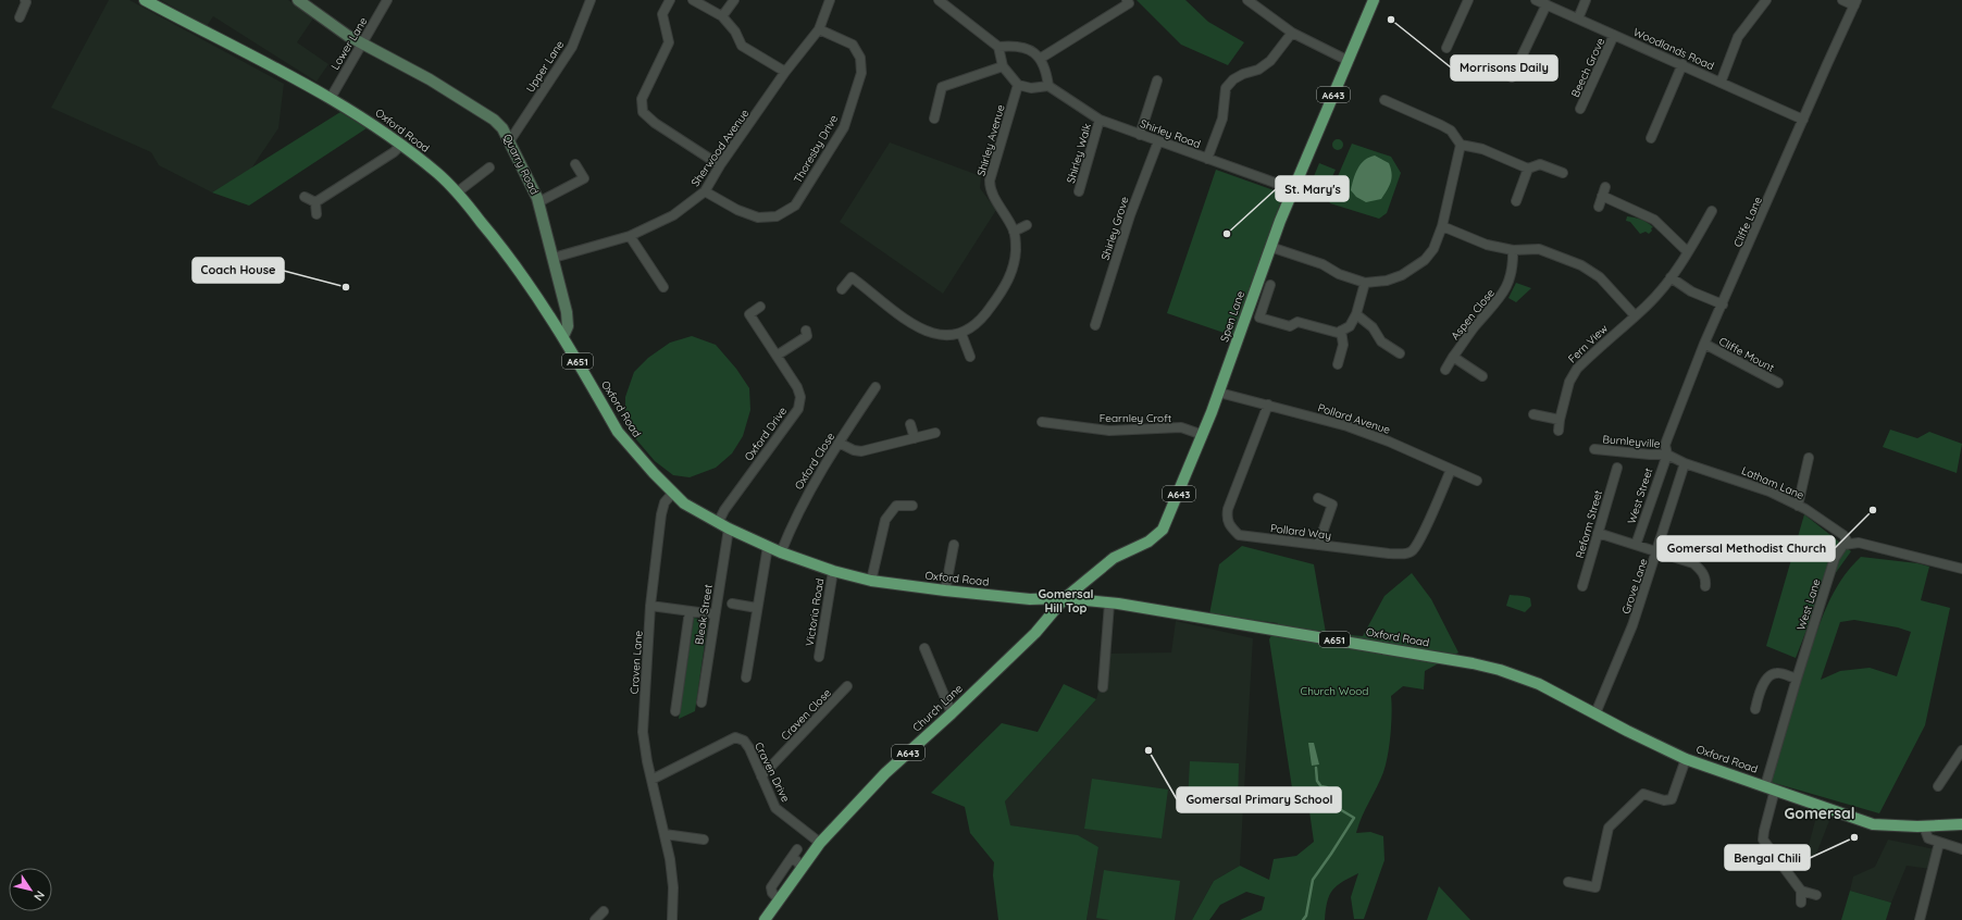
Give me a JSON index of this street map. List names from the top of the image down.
{
  "streets": {
    "main road": [
      "A643",
      "Oxford Road",
      "Spen Lane",
      "A651",
      "Church Lane"
    ],
    "street": [
      "Lower Lane",
      "Woodlands Road",
      "Upper Lane",
      "Beech Grove",
      "Shirley Road",
      "Shirley Avenue",
      "Sherwood Avenue",
      "Thoresby Drive",
      "Shirley Walk",
      "Quarry Road",
      "Cliffe Lane",
      "Shirley Grove",
      "Aspen Close",
      "Fern View",
      "Cliffe Mount",
      "Fearnley Croft",
      "Pollard Avenue",
      "Oxford Drive",
      "Burnleyville",
      "Oxford Close",
      "Latham Lane",
      "West Street",
      "Reform Street",
      "Pollard Way",
      "Grove Lane",
      "West Lane",
      "Victoria Road",
      "Bleak Street",
      "Craven Lane",
      "Craven Close",
      "Craven Drive"
    ]
  },
  "crossings": [
    ["Lower Lane", "Oxford Road"],
    ["Lower Lane", "Quarry Road"],
    ["Woodlands Road", "Beech Grove"],
    ["Woodlands Road", "Cliffe Lane"],
    ["Upper Lane", "Quarry Road"],
    ["Oxford Road", "Quarry Road"],
    ["Oxford Road", "Spen Lane"],
    ["Oxford Road", "Oxford Drive"],
    ["Oxford Road", "Oxford Close"],
    ["Oxford Road", "Grove Lane"],
    ["Oxford Road", "West Lane"],
    ["Oxford Road", "Victoria Road"],
    ["Oxford Road", "Bleak Street"],
    ["Oxford Road", "Craven Lane"],
    ["Oxford Road", "Church Lane"],
    ["Shirley Road", "Shirley Walk"],
    ["Shirley Road", "Shirley Grove"],
    ["Shirley Road", "Spen Lane"],
    ["Sherwood Avenue", "Thoresby Drive"],
    ["Sherwood Avenue", "Quarry Road"],
    ["Cliffe Lane", "Cliffe Mount"],
    ["Cliffe Lane", "Burnleyville"],
    ["Cliffe Lane", "Latham Lane"],
    ["Cliffe Lane", "West Street"],
    ["Spen Lane", "Fearnley Croft"],
    ["Spen Lane", "Pollard Avenue"],
    ["Spen Lane", "Church Lane"],
    ["Pollard Avenue", "Pollard Way"],
    ["Burnleyville", "Latham Lane"],
    ["Burnleyville", "West Street"],
    ["Latham Lane", "West Street"],
    ["Latham Lane", "Grove Lane"],
    ["Latham Lane", "West Lane"],
    ["Craven Lane", "Craven Drive"],
    ["Church Lane", "Craven Drive"],
    ["Craven Close", "Craven Drive"]
  ],
  "districts": ["Gomersal Hill Top", "Gomersal"],
  "parks": ["Church Wood"],
  "places": [
    "Morrisons Daily",
    "St. Mary's",
    "Coach House",
    "Gomersal Methodist Church",
    "Gomersal Primary School",
    "Bengal Chili"
  ],
  "north": "bottom right"
}
